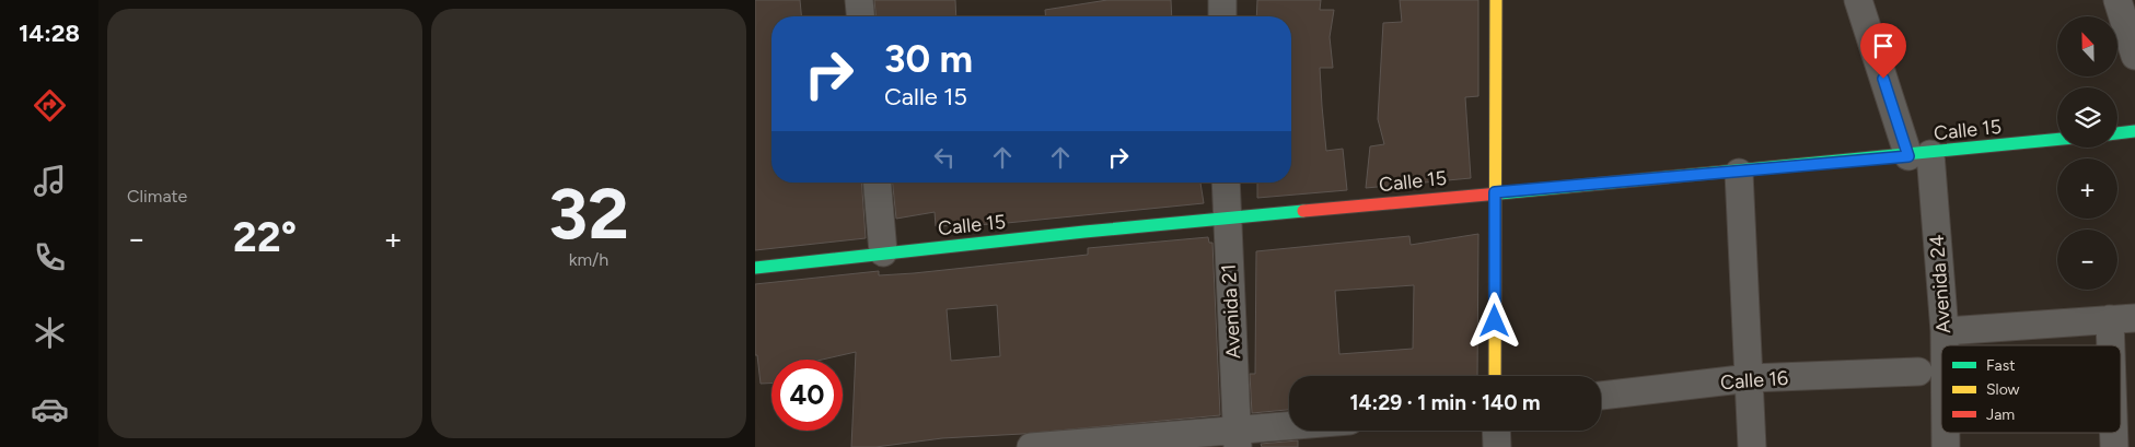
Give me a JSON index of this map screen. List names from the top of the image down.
{
  "streets": {
    "street": [
      "Calle 15",
      "Avenida 24",
      "Avenida 21",
      "Calle 16"
    ]
  },
  "crossings": [
    ["Calle 15", "Avenida 24"],
    ["Calle 15", "Avenida 21"]
  ],
  "legend": ["Fast", "Slow", "Jam"],
  "north": "top",
  "page": {
    "tabs": "14:28",
    "tile": [
      "Climate",
      ["32", "km/h"]
    ],
    "map_buttons": ["+", "−"],
    "turn": ["30 m", "Calle 15"],
    "heat": ["−", "22°", "+"],
    "limit": "40",
    "trip": "14:29 · 1 min · 140 m"
  }
}
